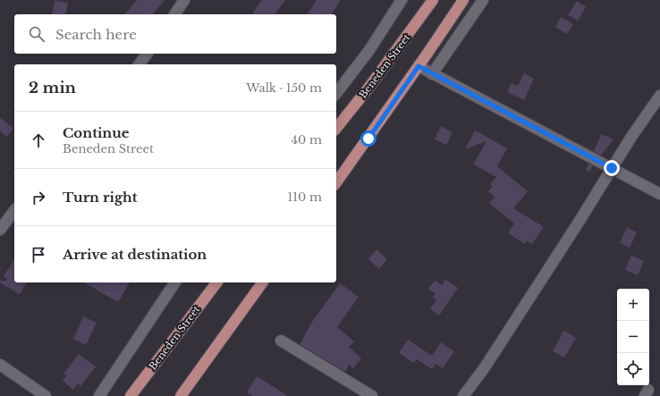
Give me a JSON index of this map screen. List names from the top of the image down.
{
  "streets": {
    "main road": ["Beneden Street"]
  },
  "page": {
    "search": "Search here",
    "heading": ["2 min", "Walk · 150 m"],
    "list": [
      ["Continue", "Beneden Street", "40 m"],
      ["Turn right", "110 m"],
      "Arrive at destination"
    ],
    "map_buttons": ["+", "−"]
  }
}
